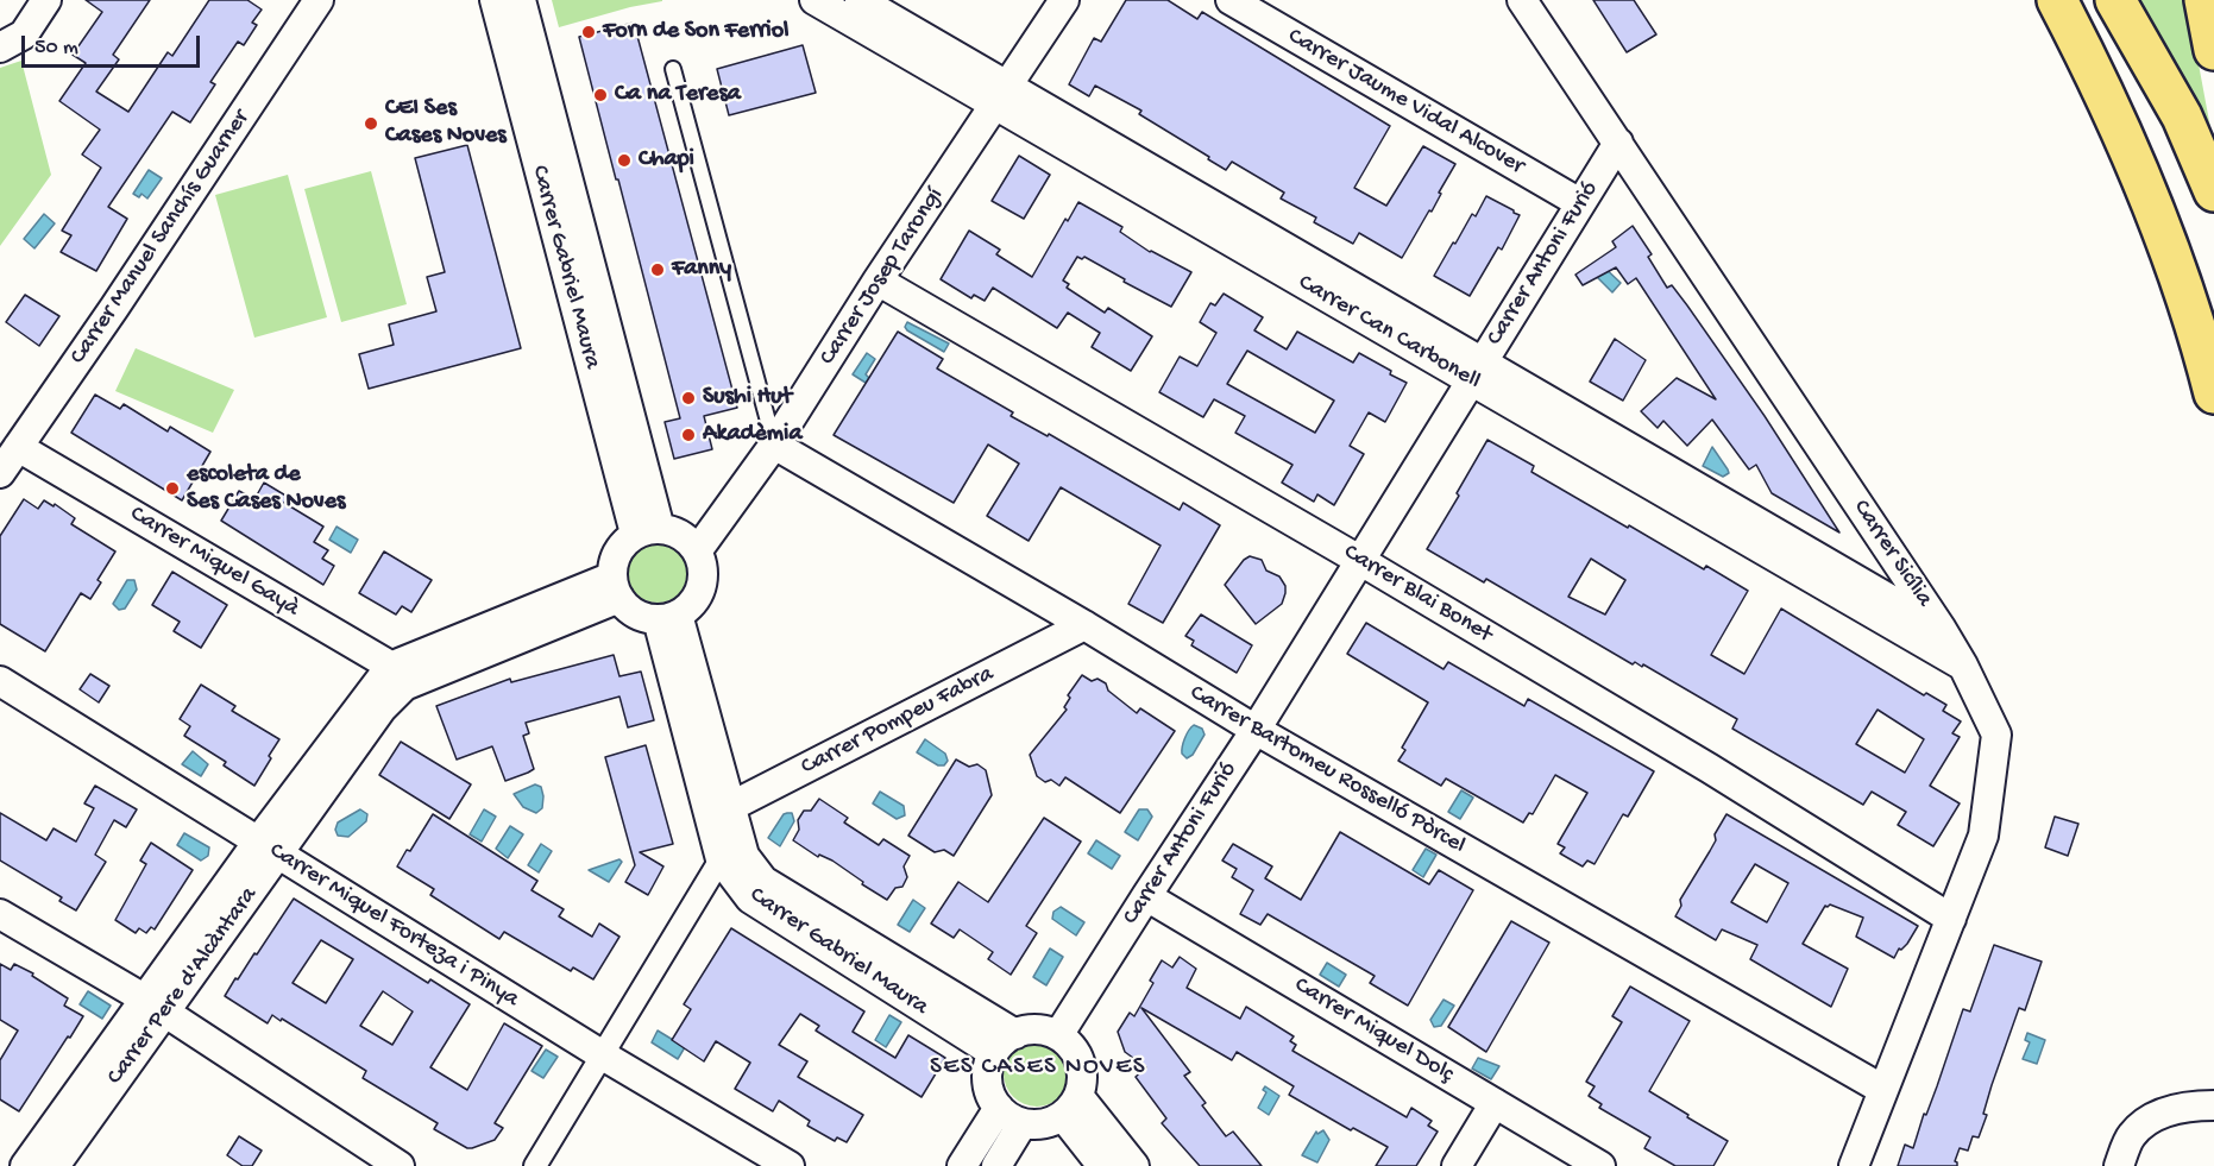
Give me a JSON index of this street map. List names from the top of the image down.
{
  "streets": {
    "street": [
      "Carrer Jaume Vidal Alcover",
      "Carrer Manuel Sanchís Guarner",
      "Carrer Antoni Furió",
      "Carrer Gabriel Maura",
      "Carrer Josep Tarongí",
      "Carrer Can Carbonell",
      "Carrer Sicília",
      "Carrer Miquel Gayà",
      "Carrer Blai Bonet",
      "Carrer Pompeu Fabra",
      "Carrer Bartomeu Rosselló Pòrcel",
      "Carrer Miquel Forteza i Pinya",
      "Carrer Pere d'Alcàntara",
      "Carrer Miquel Dolç"
    ]
  },
  "crossings": [
    ["Carrer Jaume Vidal Alcover", "Carrer Antoni Furió"],
    ["Carrer Manuel Sanchís Guarner", "Carrer Miquel Gayà"],
    ["Carrer Antoni Furió", "Carrer Gabriel Maura"],
    ["Carrer Antoni Furió", "Carrer Can Carbonell"],
    ["Carrer Antoni Furió", "Carrer Sicília"],
    ["Carrer Antoni Furió", "Carrer Blai Bonet"],
    ["Carrer Antoni Furió", "Carrer Bartomeu Rosselló Pòrcel"],
    ["Carrer Antoni Furió", "Carrer Miquel Dolç"],
    ["Carrer Gabriel Maura", "Carrer Josep Tarongí"],
    ["Carrer Gabriel Maura", "Carrer Pompeu Fabra"],
    ["Carrer Josep Tarongí", "Carrer Can Carbonell"],
    ["Carrer Josep Tarongí", "Carrer Blai Bonet"],
    ["Carrer Josep Tarongí", "Carrer Bartomeu Rosselló Pòrcel"],
    ["Carrer Can Carbonell", "Carrer Sicília"],
    ["Carrer Sicília", "Carrer Blai Bonet"],
    ["Carrer Sicília", "Carrer Bartomeu Rosselló Pòrcel"],
    ["Carrer Miquel Gayà", "Carrer Pere d'Alcàntara"],
    ["Carrer Pompeu Fabra", "Carrer Bartomeu Rosselló Pòrcel"],
    ["Carrer Miquel Forteza i Pinya", "Carrer Pere d'Alcàntara"]
  ],
  "districts": ["SES CASES NOVES"],
  "places": [
    "Forn de Son Ferriol",
    "Ca na Teresa",
    "CEI Ses Cases Noves",
    "Chapi",
    "Fanny",
    "Sushi Hut",
    "Akadèmia",
    "escoleta de Ses Cases Noves"
  ],
  "scale_bar": "50 m"
}
